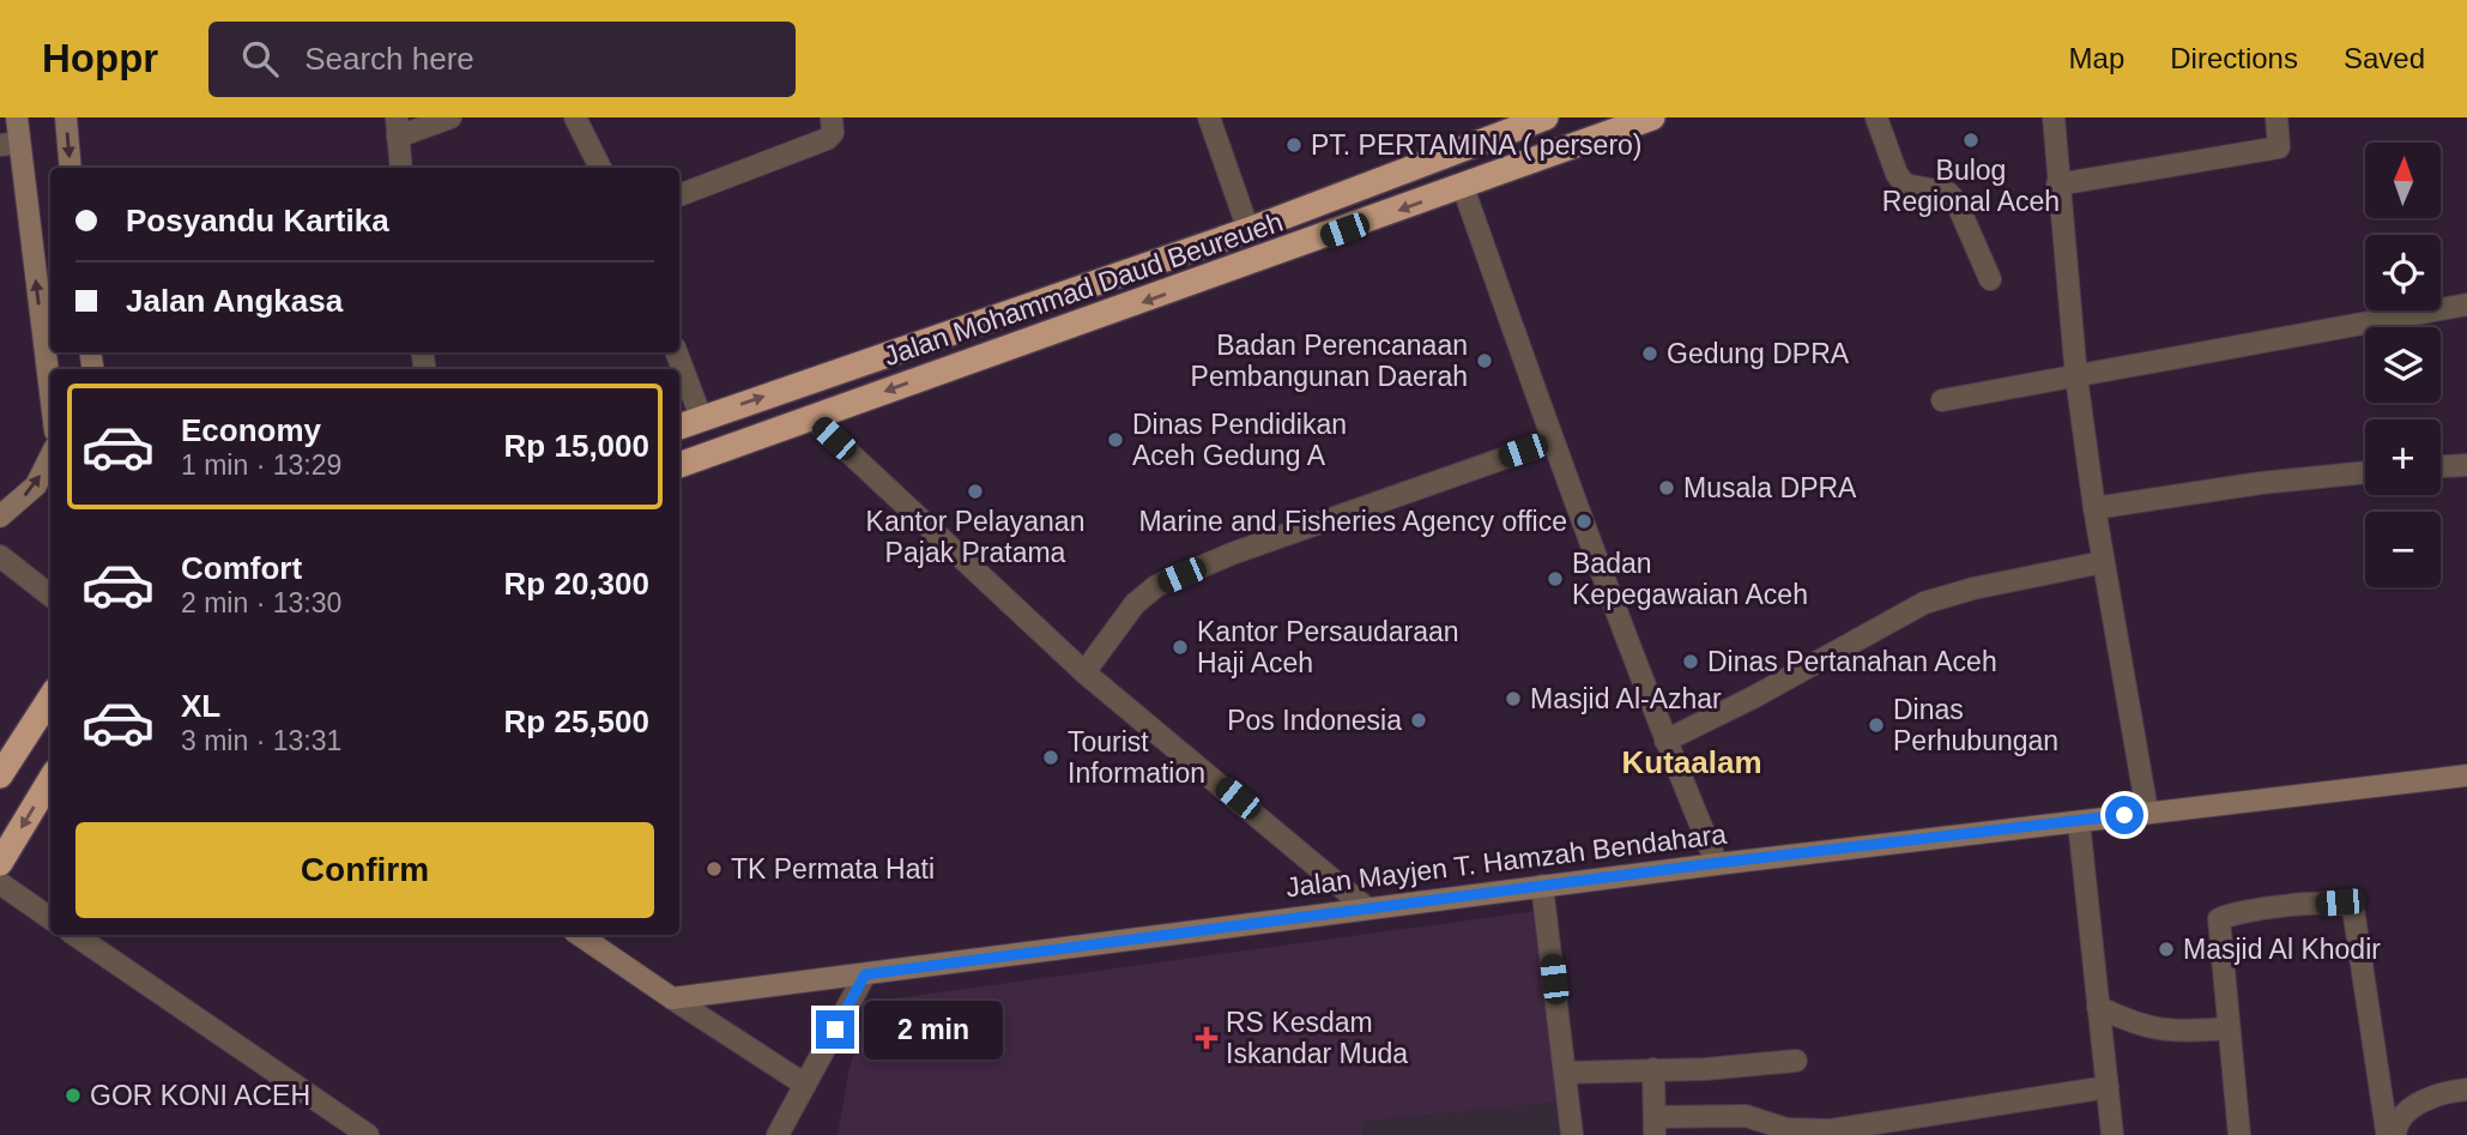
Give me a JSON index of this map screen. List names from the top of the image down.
{
  "streets": {
    "highway": ["Jalan Mohammad Daud Beureueh"],
    "street": ["Jalan Mayjen T. Hamzah Bendahara"]
  },
  "districts": ["Kutaalam"],
  "places": {
    "other": [
      "Bulog Regional Aceh",
      "PT. PERTAMINA ( persero)",
      "Gedung DPRA",
      "Badan Perencanaan Pembangunan Daerah",
      "Dinas Pendidikan Aceh Gedung A",
      "Musala DPRA",
      "Kantor Pelayanan Pajak Pratama",
      "Marine and Fisheries Agency office",
      "Badan Kepegawaian Aceh",
      "Kantor Persaudaraan Haji Aceh",
      "Dinas Pertanahan Aceh",
      "Masjid Al-Azhar",
      "Pos Indonesia",
      "Dinas Perhubungan",
      "Tourist Information",
      "TK Permata Hati",
      "Masjid Al Khodir",
      "GOR KONI ACEH"
    ],
    "health": ["RS Kesdam Iskandar Muda"]
  },
  "north": "top",
  "page": {
    "header": "Hoppr",
    "search": "Search here",
    "nav": ["Map", "Directions", "Saved"],
    "map_buttons": ["+", "−"],
    "banner": ["Posyandu Kartika", "Jalan Angkasa"],
    "list": [
      {
        "name": "Economy",
        "note": "1 min · 13:29",
        "value": "Rp 15,000"
      },
      {
        "name": "Comfort",
        "note": "2 min · 13:30",
        "value": "Rp 20,300"
      },
      {
        "name": "XL",
        "note": "3 min · 13:31",
        "value": "Rp 25,500"
      }
    ],
    "buttons": "Confirm",
    "bubble": "2 min"
  }
}
